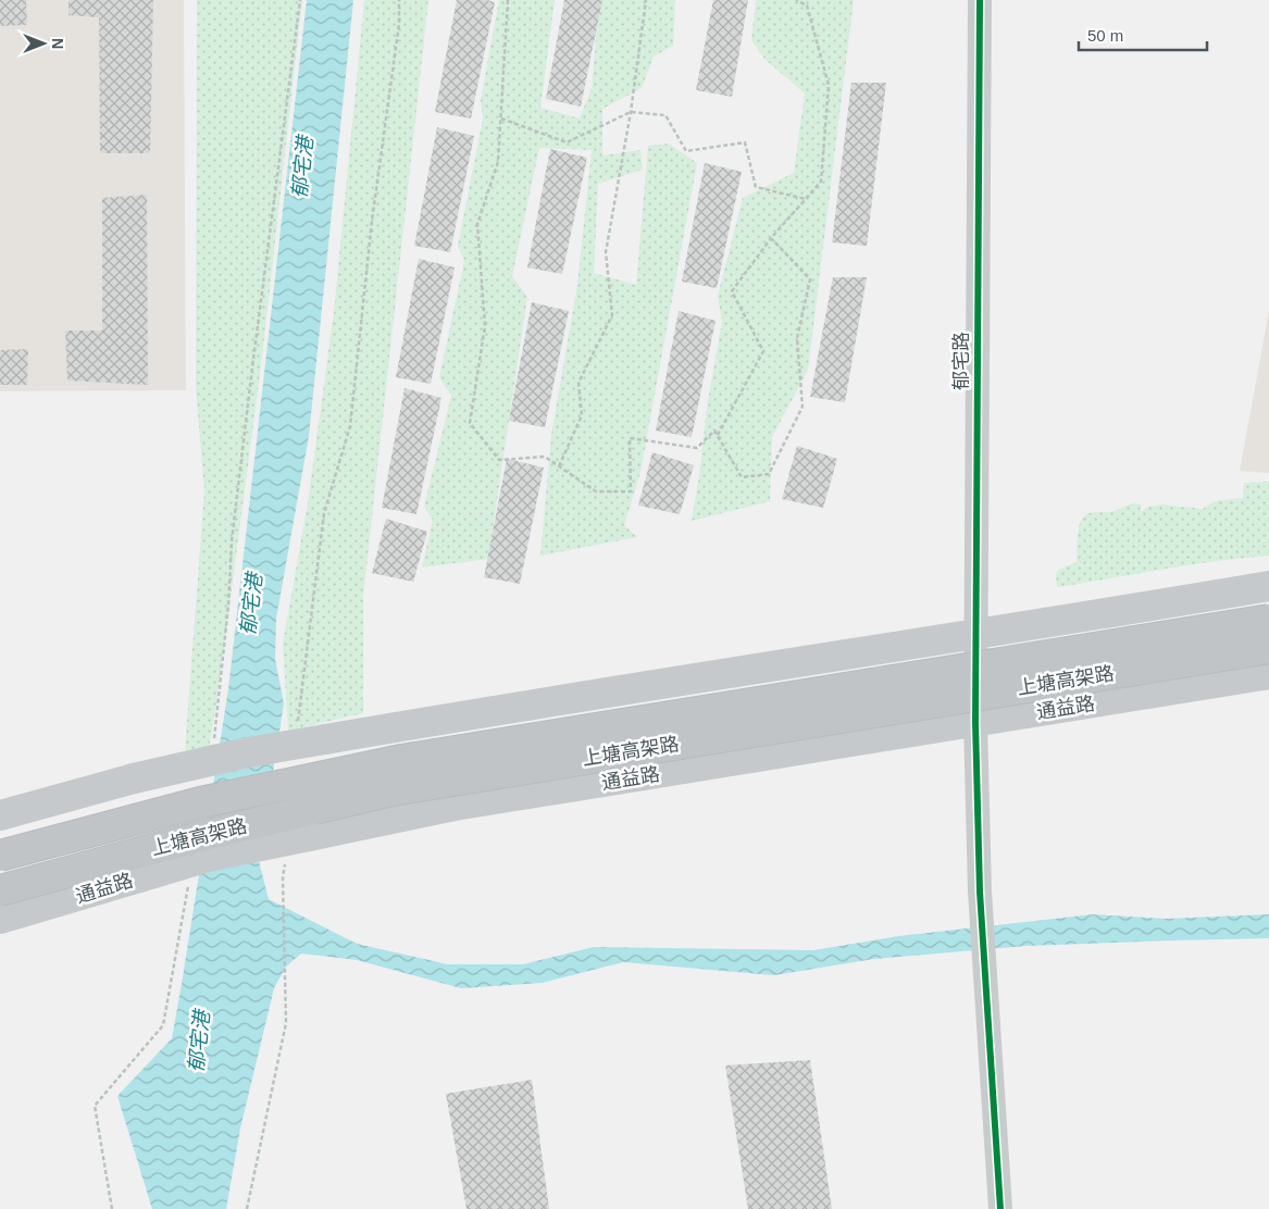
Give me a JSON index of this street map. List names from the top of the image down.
{
  "streets": {
    "highway": ["上塘高架路"],
    "main road": ["通益路"],
    "street": ["郁宅路"]
  },
  "crossings": [
    ["郁宅路", "通益路"]
  ],
  "water": ["郁宅港"],
  "scale_bar": "50 m",
  "north": "right"
}
